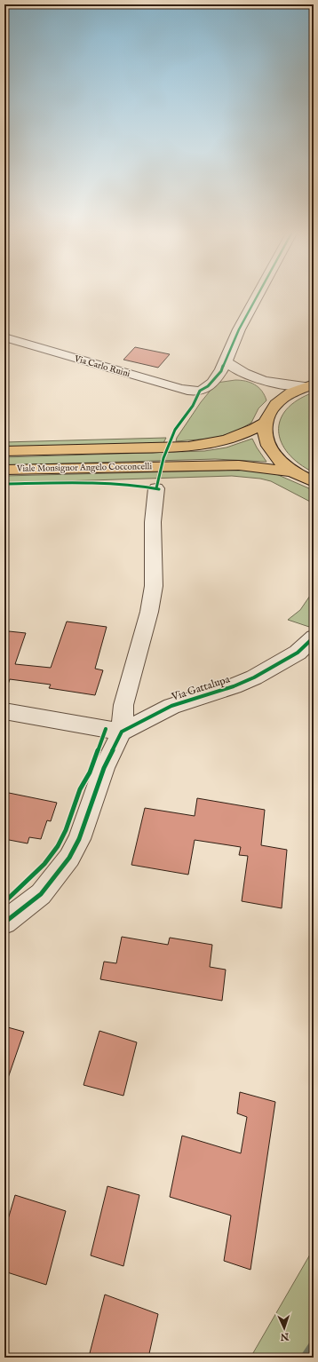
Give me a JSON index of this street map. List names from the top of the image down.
{
  "streets": {
    "main road": ["Viale Monsignor Angelo Cocconcelli"],
    "street": ["Via Carlo Ruini", "Via Gattalupa"]
  },
  "north": "bottom"
}
